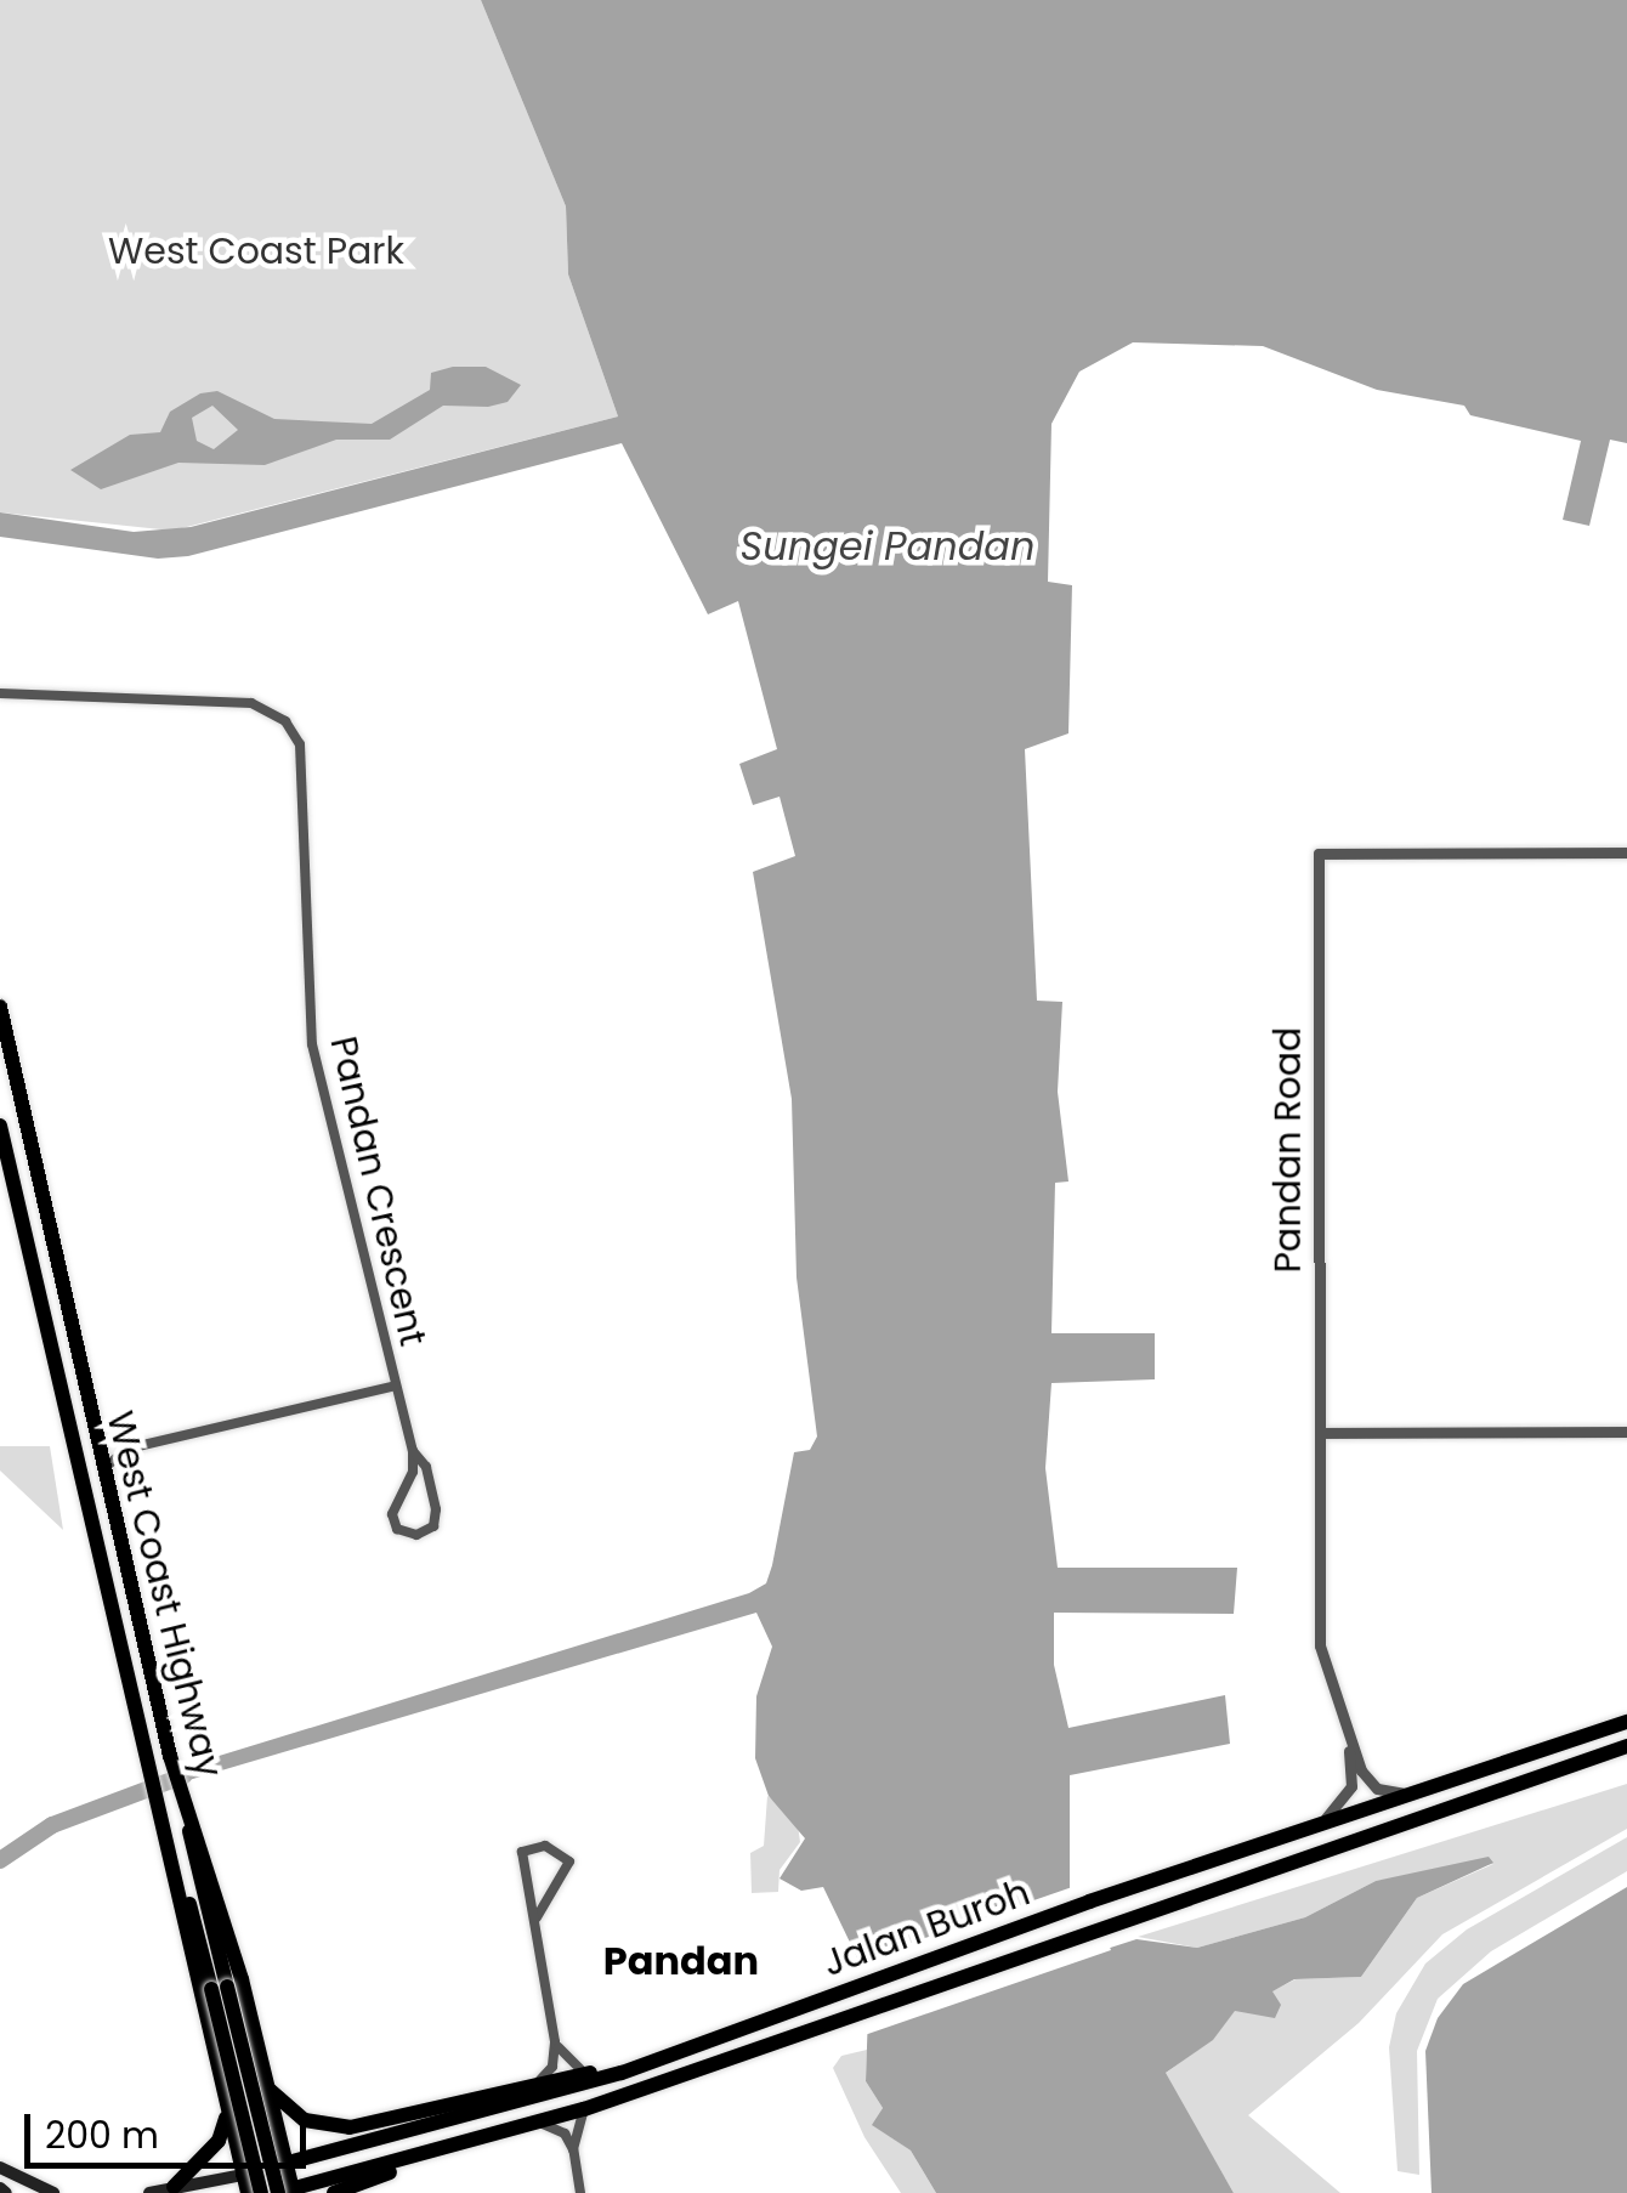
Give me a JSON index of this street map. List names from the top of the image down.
{
  "streets": {
    "highway": ["West Coast Highway", "Jalan Buroh"],
    "street": ["Pandan Road", "Pandan Crescent"]
  },
  "crossings": [
    ["Pandan Crescent", "West Coast Highway"],
    ["West Coast Highway", "Jalan Buroh"]
  ],
  "districts": ["Pandan"],
  "water": ["Sungei Pandan"],
  "parks": ["West Coast Park"],
  "scale_bar": "200 m"
}
